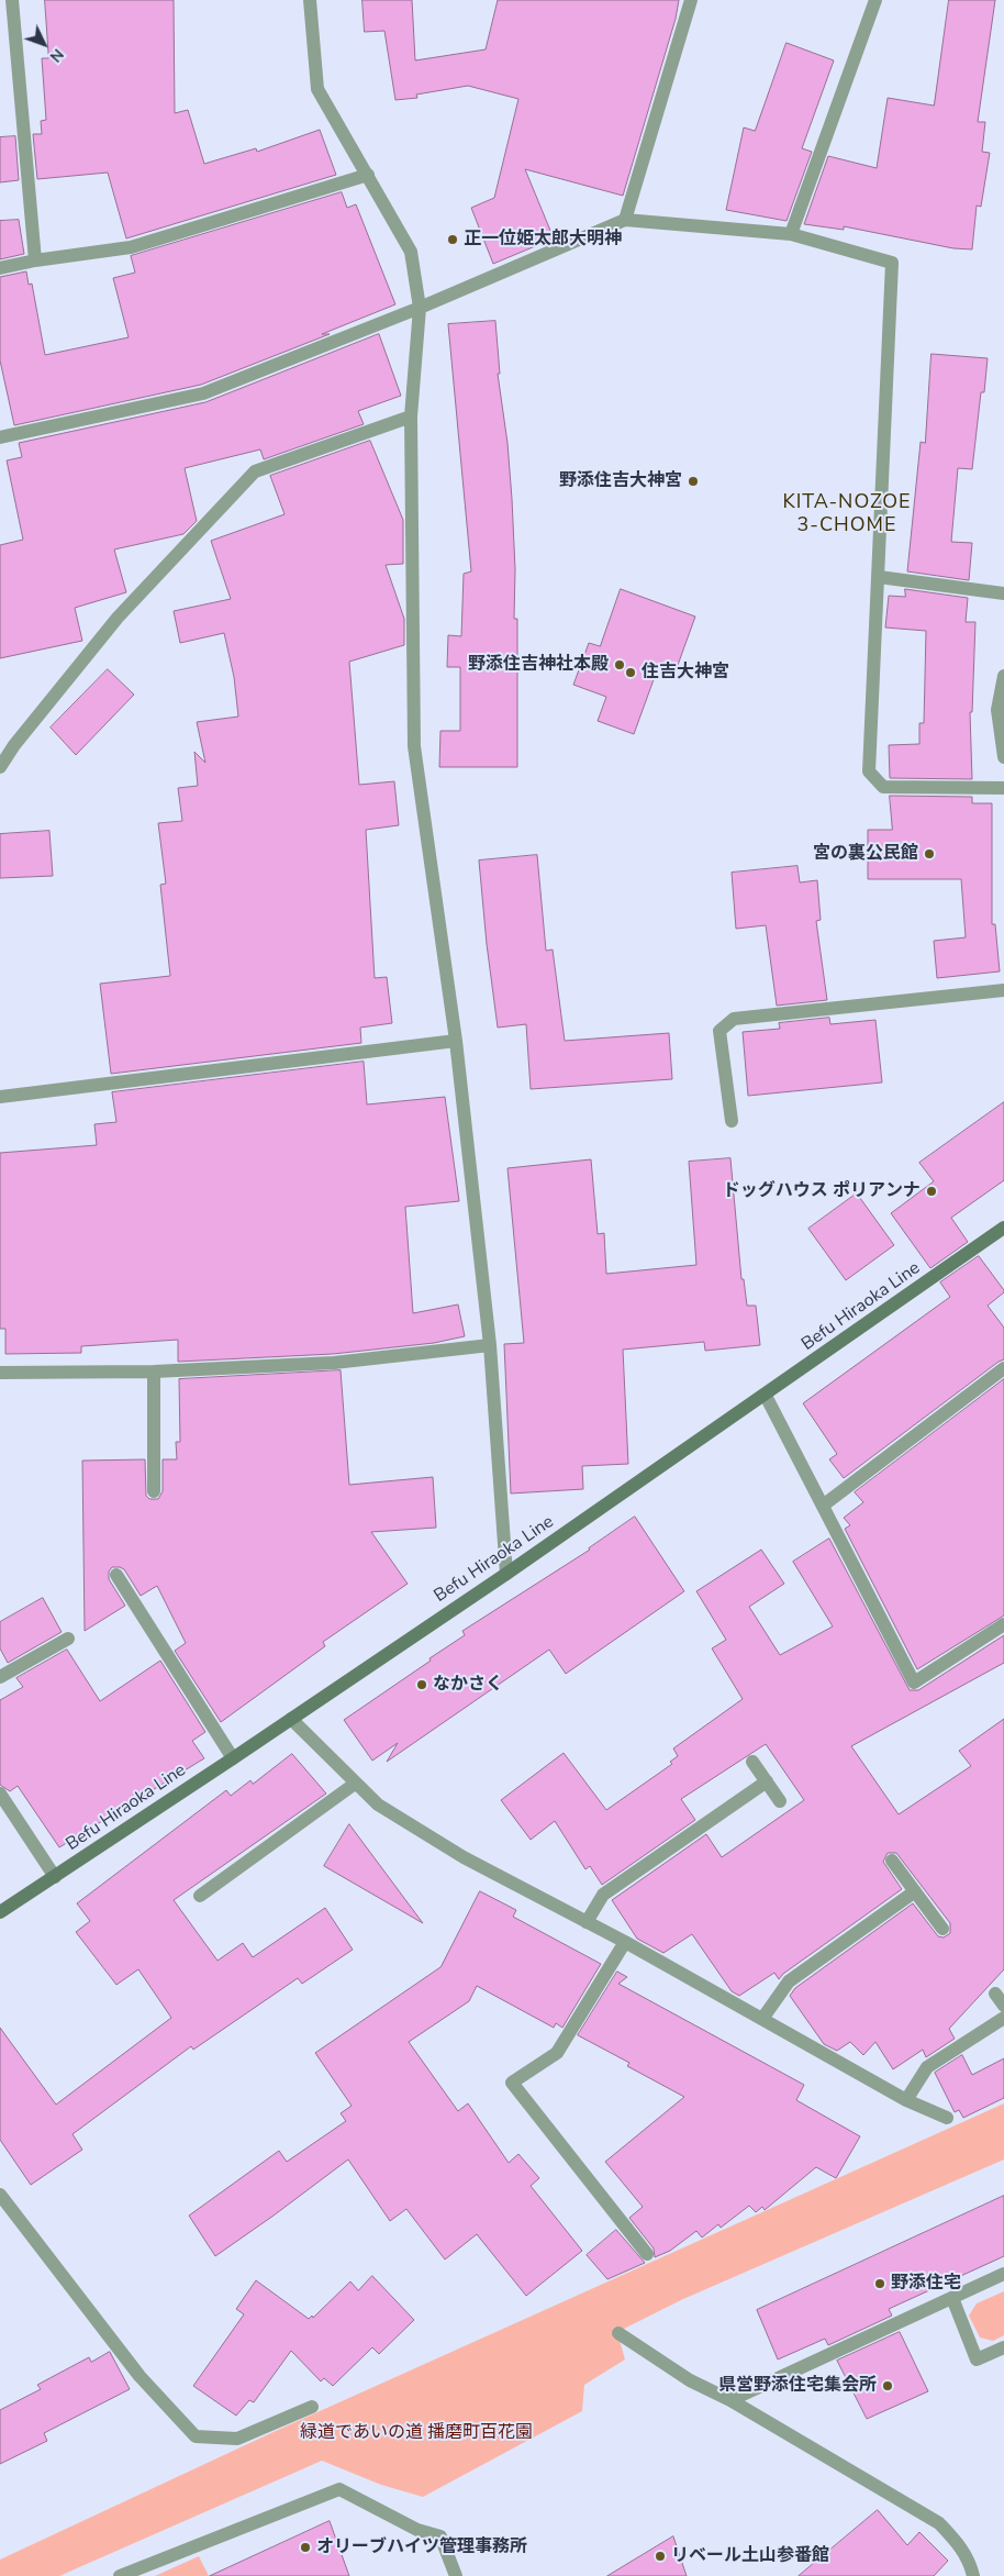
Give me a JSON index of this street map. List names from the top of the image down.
{
  "streets": {
    "main road": ["Befu Hiraoka Line"]
  },
  "districts": ["KITA-NOZOE 3-CHOME"],
  "parks": ["緑道であいの道 播磨町百花園"],
  "places": [
    "正一位姫太郎大明神",
    "野添住吉大神宮",
    "野添住吉神社本殿",
    "住吉大神宮",
    "宮の裏公民館",
    "ドッグハウス ポリアンナ",
    "なかさく",
    "野添住宅",
    "県営野添住宅集会所",
    "オリーブハイツ管理事務所",
    "リベール土山参番館"
  ],
  "north": "bottom right"
}
